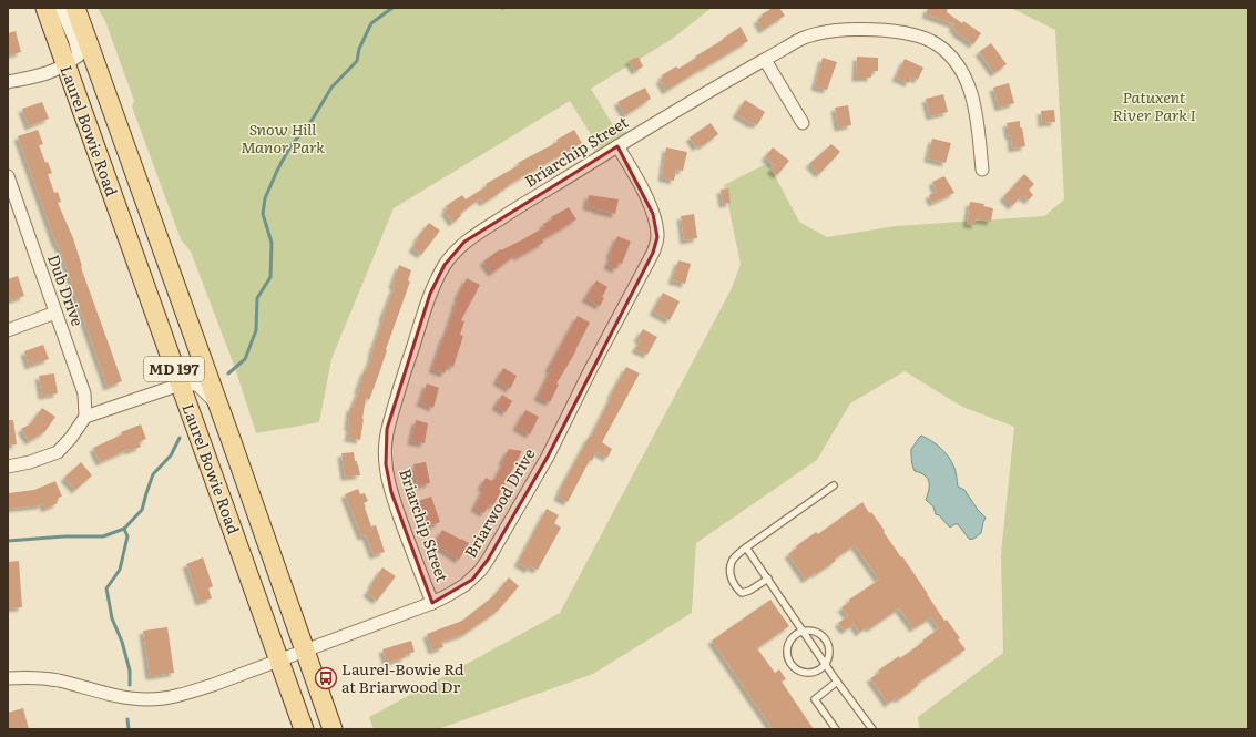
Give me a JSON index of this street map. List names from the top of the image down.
{
  "streets": {
    "main road": ["Laurel Bowie Road", "MD 197"],
    "street": ["Briarchip Street", "Dub Drive", "Briarwood Drive"]
  },
  "crossings": [
    ["Laurel Bowie Road", "Briarwood Drive"],
    ["Briarchip Street", "Briarwood Drive"]
  ],
  "parks": ["Patuxent River Park I", "Snow Hill Manor Park"],
  "places": {
    "bus stop": ["Laurel-Bowie Rd at Briarwood Dr"]
  }
}
